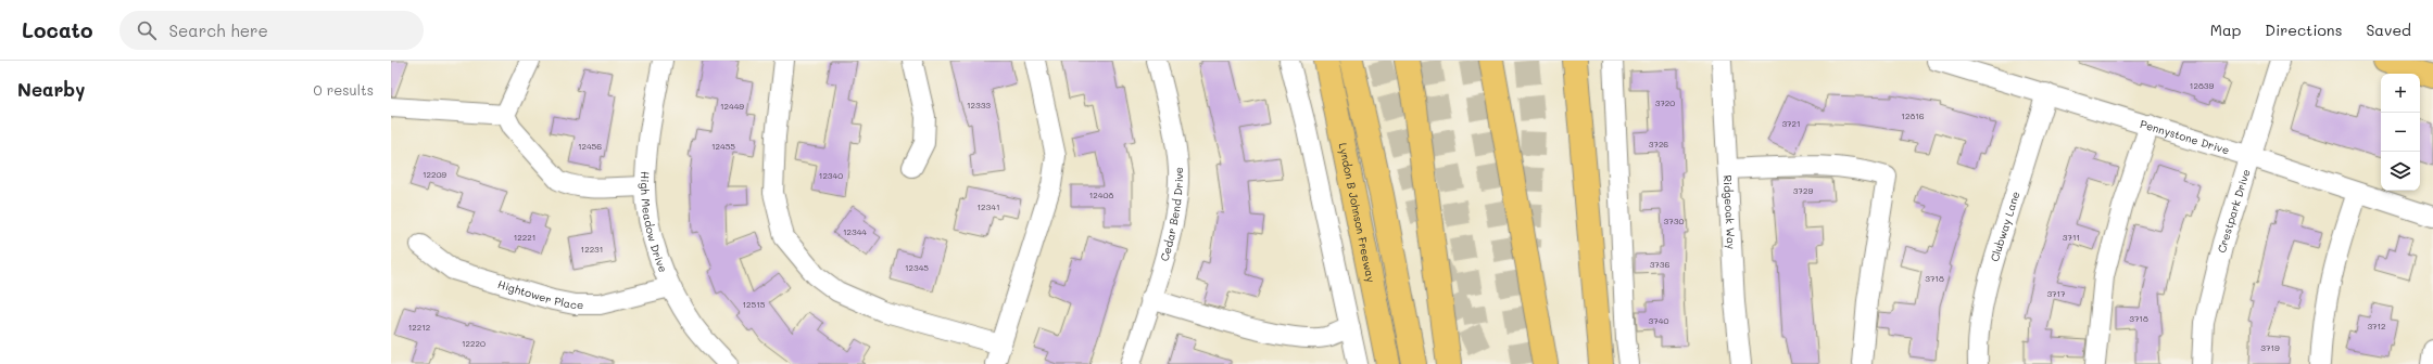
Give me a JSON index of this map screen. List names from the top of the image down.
{
  "streets": {
    "main road": ["Lyndon B Johnson Freeway"],
    "street": [
      "Pennystone Drive",
      "Crestpark Drive",
      "Ridgeoak Way",
      "Cedar Bend Drive",
      "High Meadow Drive",
      "Clubway Lane",
      "Hightower Place"
    ]
  },
  "crossings": [
    ["Pennystone Drive", "Crestpark Drive"],
    ["Pennystone Drive", "Clubway Lane"],
    ["High Meadow Drive", "Hightower Place"]
  ],
  "house_numbers": [
    "12839",
    "3720",
    "12333",
    "12449",
    "12816",
    "3721",
    "3726",
    "12456",
    "12455",
    "12209",
    "12340",
    "3729",
    "12408",
    "12341",
    "3730",
    "12344",
    "12221",
    "3711",
    "12231",
    "3736",
    "12345",
    "3718",
    "3717",
    "12515",
    "3718",
    "3740",
    "3712",
    "12212",
    "12220",
    "3719"
  ],
  "page": {
    "header": "Locato",
    "search": "Search here",
    "nav": ["Map", "Directions", "Saved"],
    "heading": ["Nearby", "0 results"],
    "map_buttons": ["+", "−"]
  }
}
